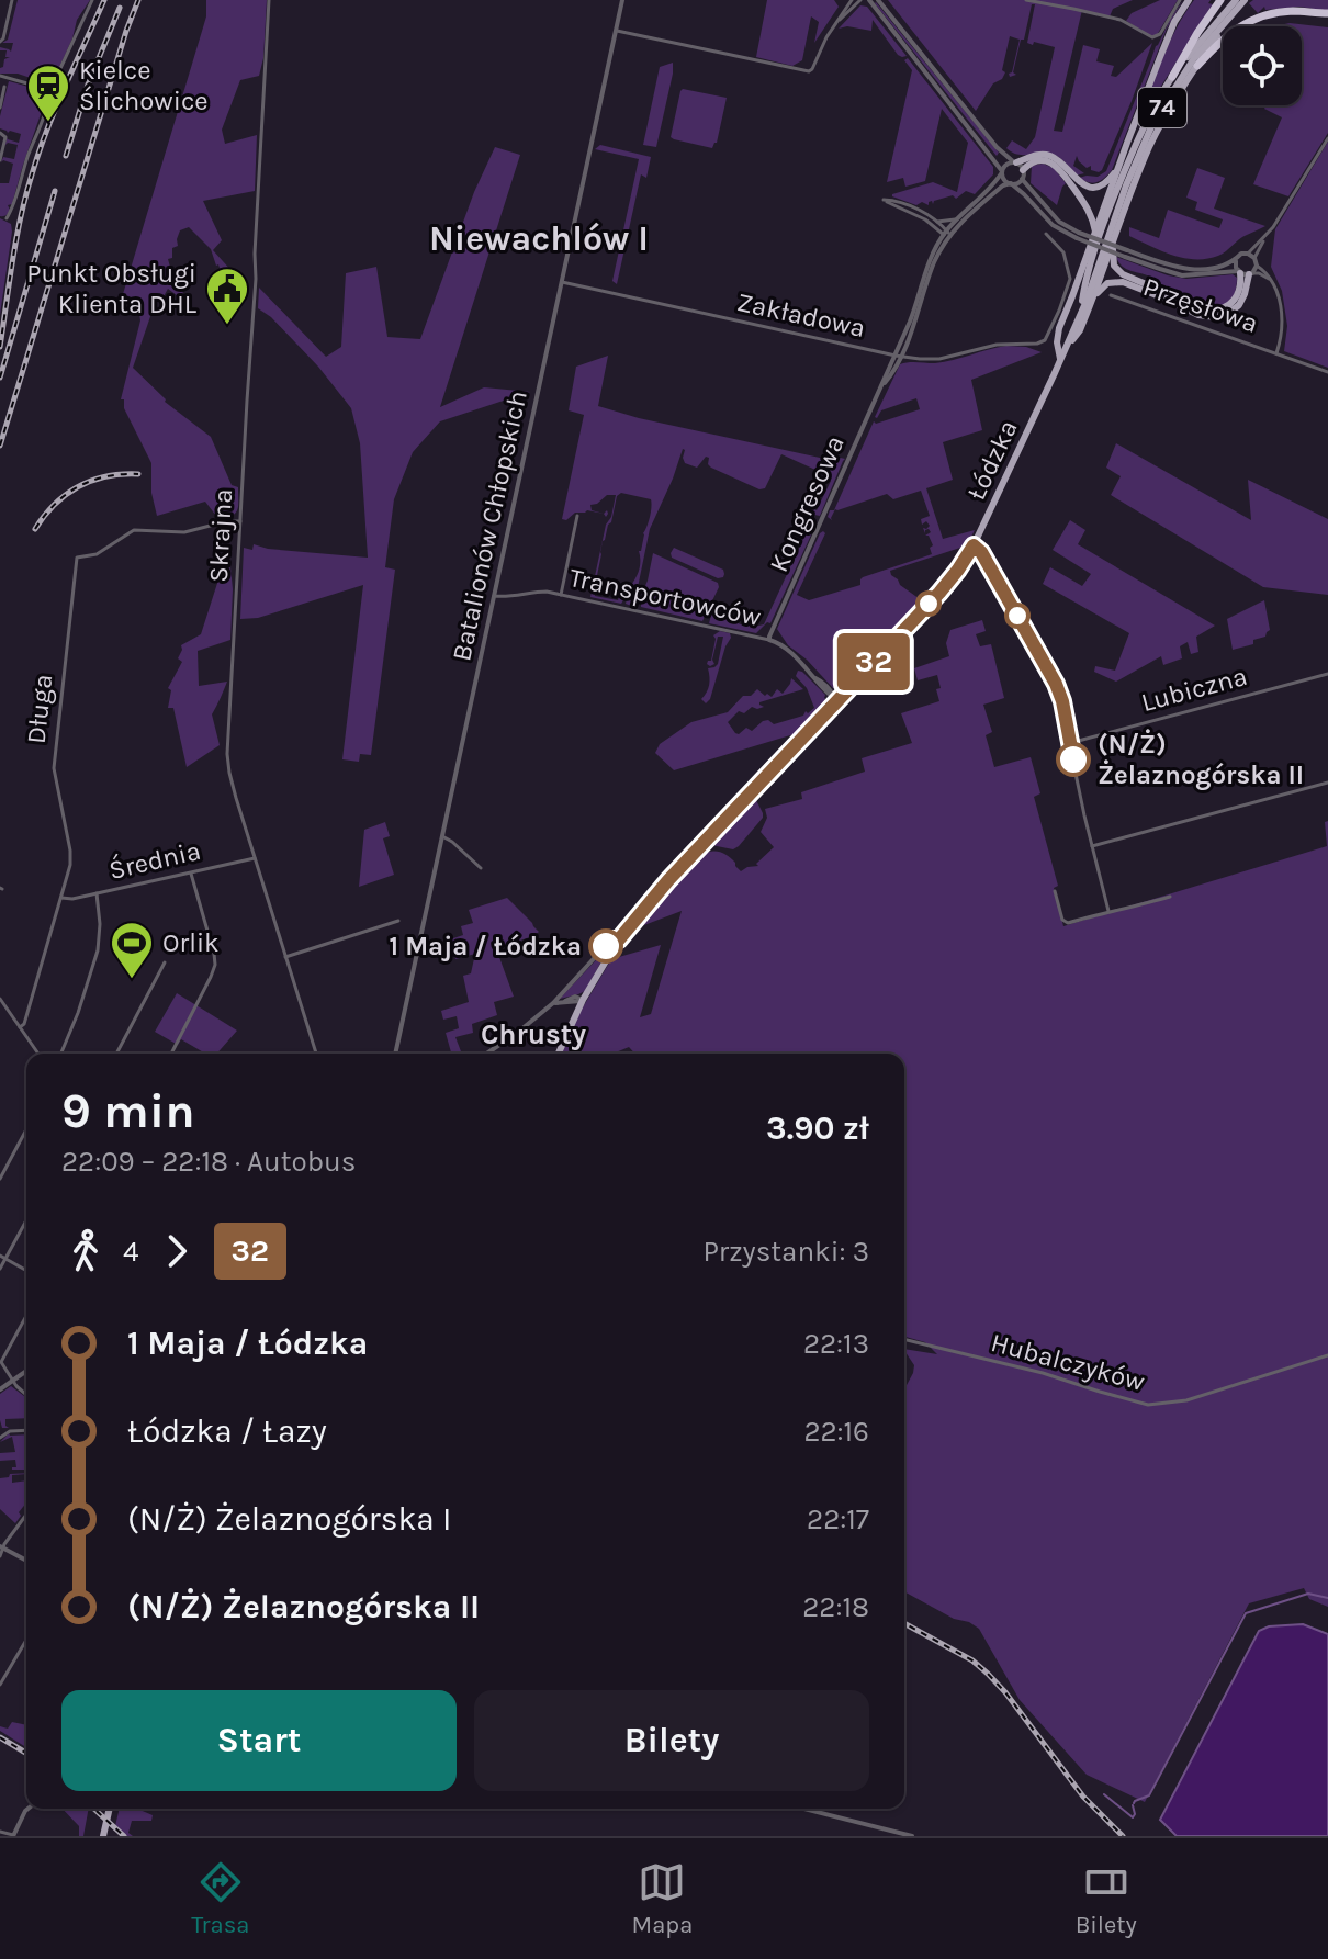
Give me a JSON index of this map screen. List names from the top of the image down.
{
  "streets": {
    "main road": ["74", "Łódzka"],
    "street": [
      "Przęsłowa",
      "Zakładowa",
      "Kongresowa",
      "Batalionów Chłopskich",
      "Skrajna",
      "Transportowców",
      "Lubiczna",
      "Długa",
      "Średnia",
      "Hubalczyków"
    ]
  },
  "crossings": [
    ["74", "Łódzka"],
    ["Zakładowa", "Kongresowa"],
    ["Zakładowa", "Batalionów Chłopskich"],
    ["Łódzka", "Transportowców"],
    ["Kongresowa", "Transportowców"],
    ["Batalionów Chłopskich", "Transportowców"],
    ["Skrajna", "Długa"],
    ["Skrajna", "Średnia"],
    ["Długa", "Średnia"]
  ],
  "districts": ["Niewachlów I", "Chrusty"],
  "places": {
    "station": ["Kielce Ślichowice"],
    "public building": ["Punkt Obsługi Klienta DHL"],
    "other": ["(N/Ż) Żelaznogórska II", "1 Maja / Łódzka"],
    "sports": ["Orlik"]
  },
  "lines": ["bus line 32"],
  "page": {
    "on_map": "32",
    "heading": ["9 min", "22:09 – 22:18 · Autobus", "3.90 zł"],
    "legs": ["4", "32", "Przystanki: 3"],
    "list": [
      {
        "name": "1 Maja / Łódzka",
        "value": "22:13"
      },
      {
        "name": "Łódzka / Łazy",
        "value": "22:16"
      },
      {
        "name": "(N/Ż) Żelaznogórska I",
        "value": "22:17"
      },
      {
        "name": "(N/Ż) Żelaznogórska II",
        "value": "22:18"
      }
    ],
    "buttons": ["Start", "Bilety"],
    "tabs": ["Trasa", "Mapa", "Bilety"]
  }
}
